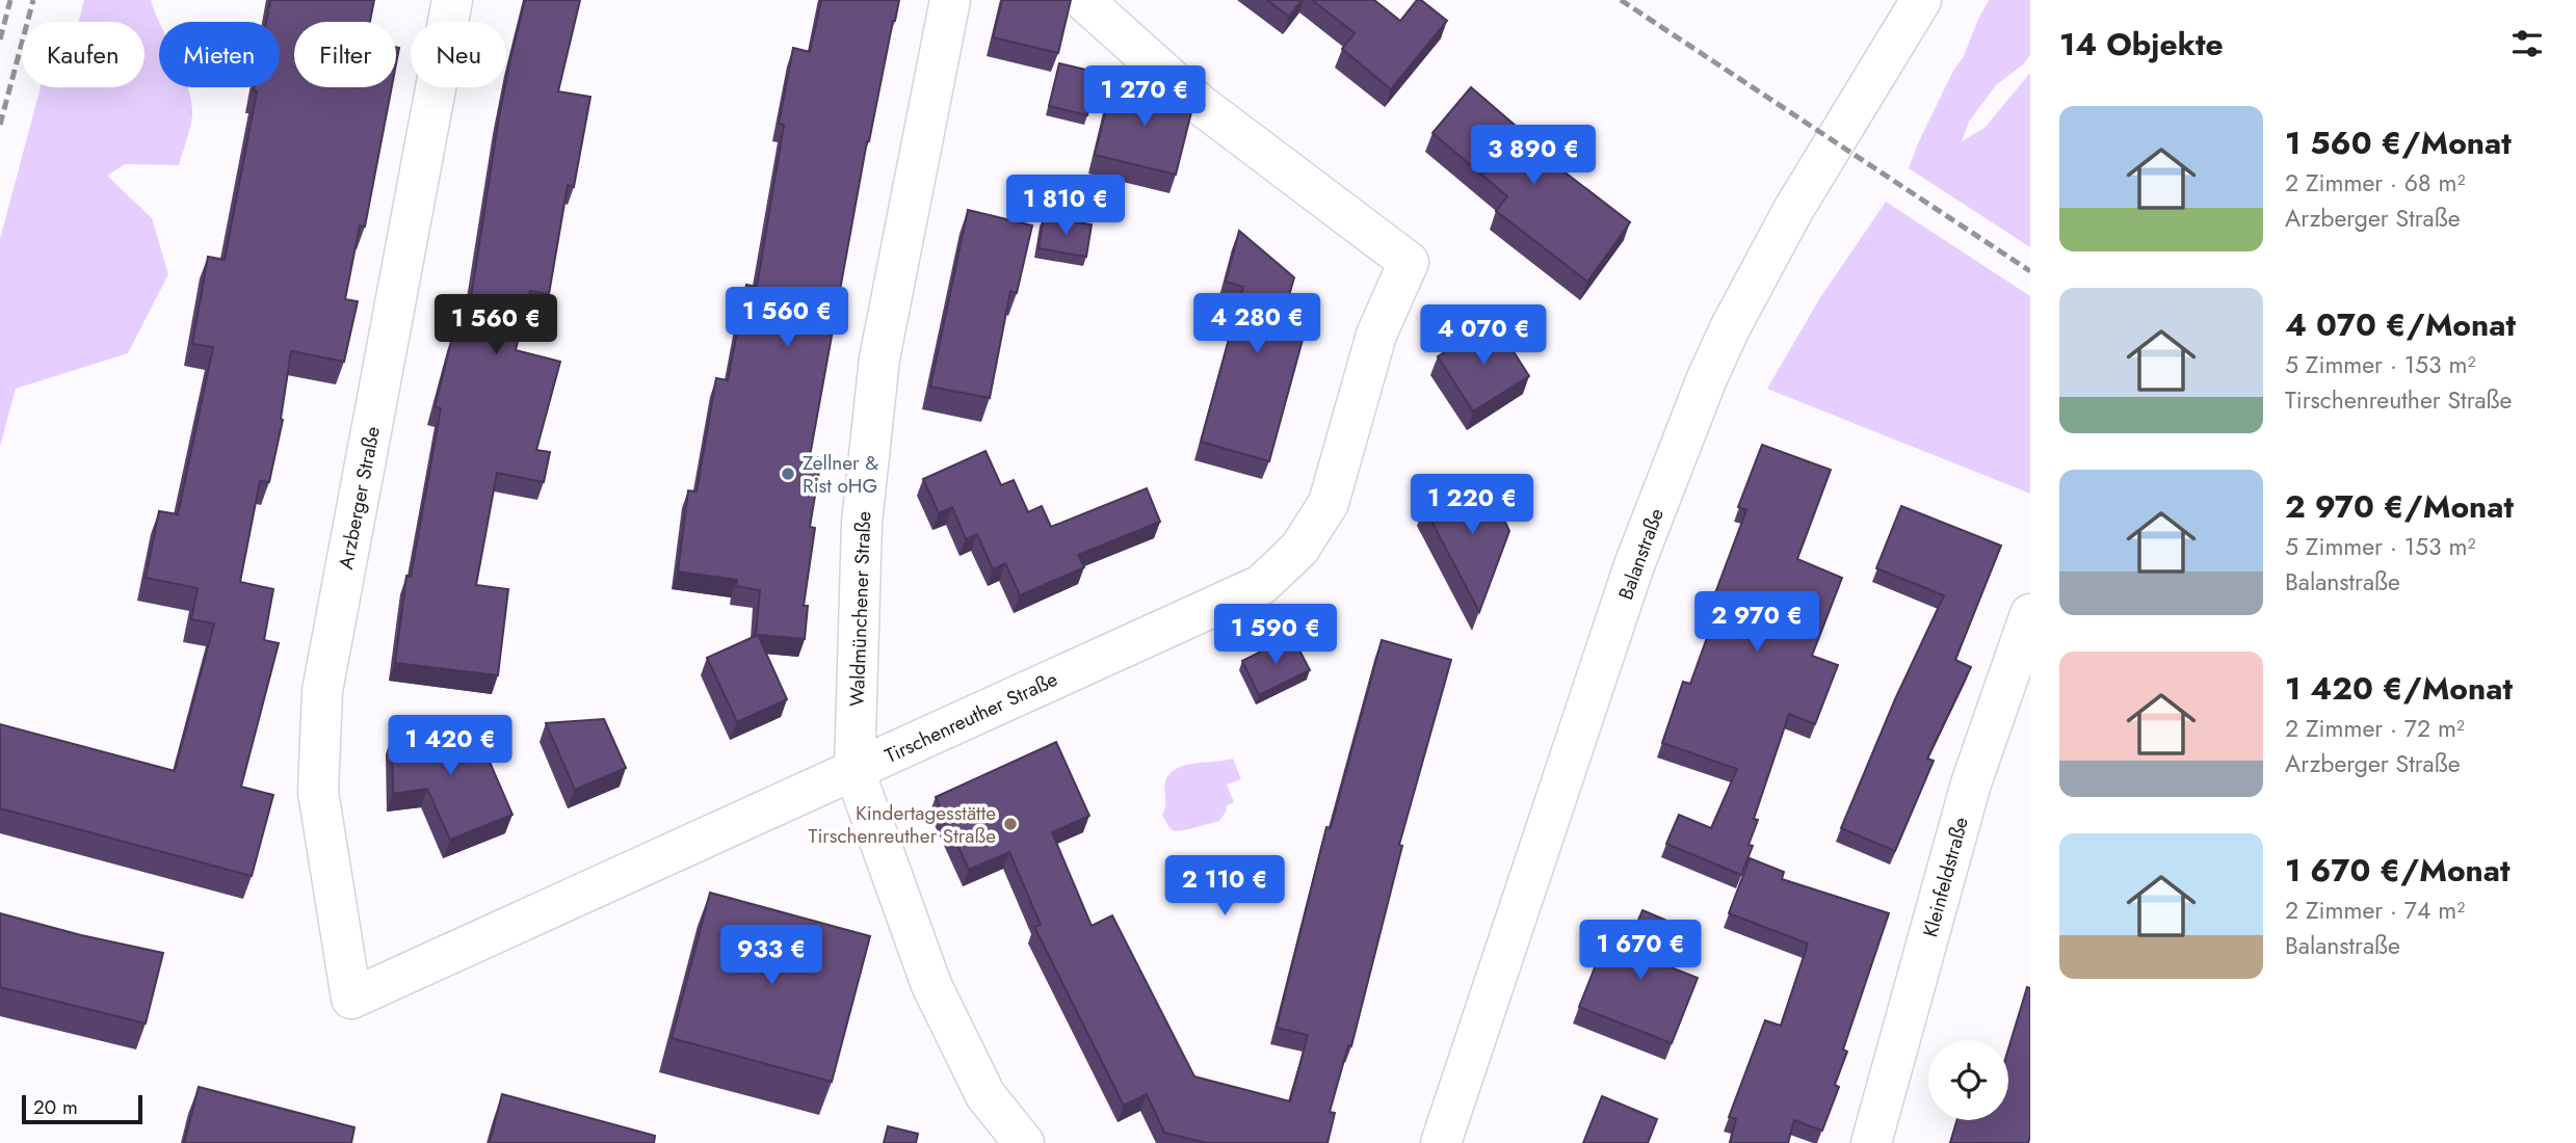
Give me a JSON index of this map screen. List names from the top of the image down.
{
  "streets": {
    "street": [
      "Arzberger Straße",
      "Balanstraße",
      "Waldmünchener Straße",
      "Tirschenreuther Straße",
      "Kleinfeldstraße"
    ]
  },
  "crossings": [
    ["Arzberger Straße", "Tirschenreuther Straße"],
    ["Waldmünchener Straße", "Tirschenreuther Straße"]
  ],
  "places": ["Zellner & Rist oHG", "Kindertagesstätte Tirschenreuther Straße"],
  "scale_bar": "20 m",
  "page": {
    "heading": "14 Objekte",
    "chip": [
      "Kaufen",
      "Mieten",
      "Filter",
      "Neu"
    ],
    "price": [
      "1 270 €",
      "3 890 €",
      "1 810 €",
      "1 560 €",
      "4 280 €",
      "1 560 €",
      "4 070 €",
      "1 220 €",
      "2 970 €",
      "1 590 €",
      "1 420 €",
      "2 110 €",
      "1 670 €",
      "933 €"
    ],
    "list": [
      {
        "name": "1 560 €/Monat",
        "note": "2 Zimmer · 68 m² · Arzberger Straße"
      },
      {
        "name": "4 070 €/Monat",
        "note": "5 Zimmer · 153 m² · Tirschenreuther Straße"
      },
      {
        "name": "2 970 €/Monat",
        "note": "5 Zimmer · 153 m² · Balanstraße"
      },
      {
        "name": "1 420 €/Monat",
        "note": "2 Zimmer · 72 m² · Arzberger Straße"
      },
      {
        "name": "1 670 €/Monat",
        "note": "2 Zimmer · 74 m² · Balanstraße"
      }
    ],
    "scale": "20 m"
  }
}
